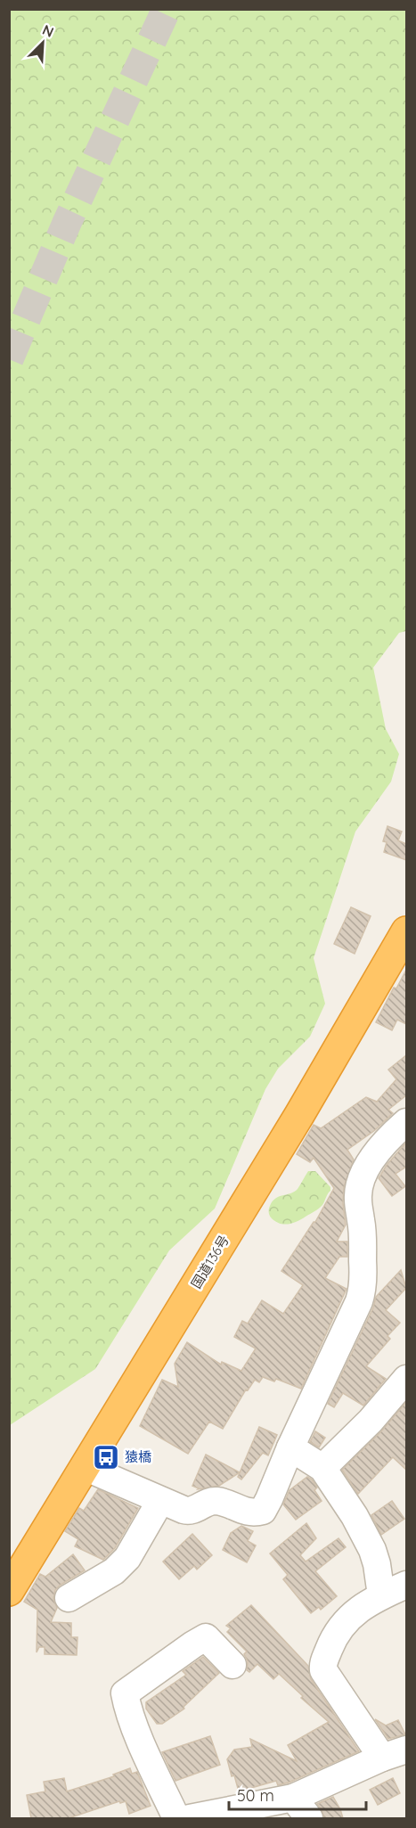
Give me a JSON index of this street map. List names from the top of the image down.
{
  "streets": {
    "highway": ["国道136号"]
  },
  "places": {
    "bus stop": ["猿橋"]
  },
  "scale_bar": "50 m",
  "north": "top right"
}
